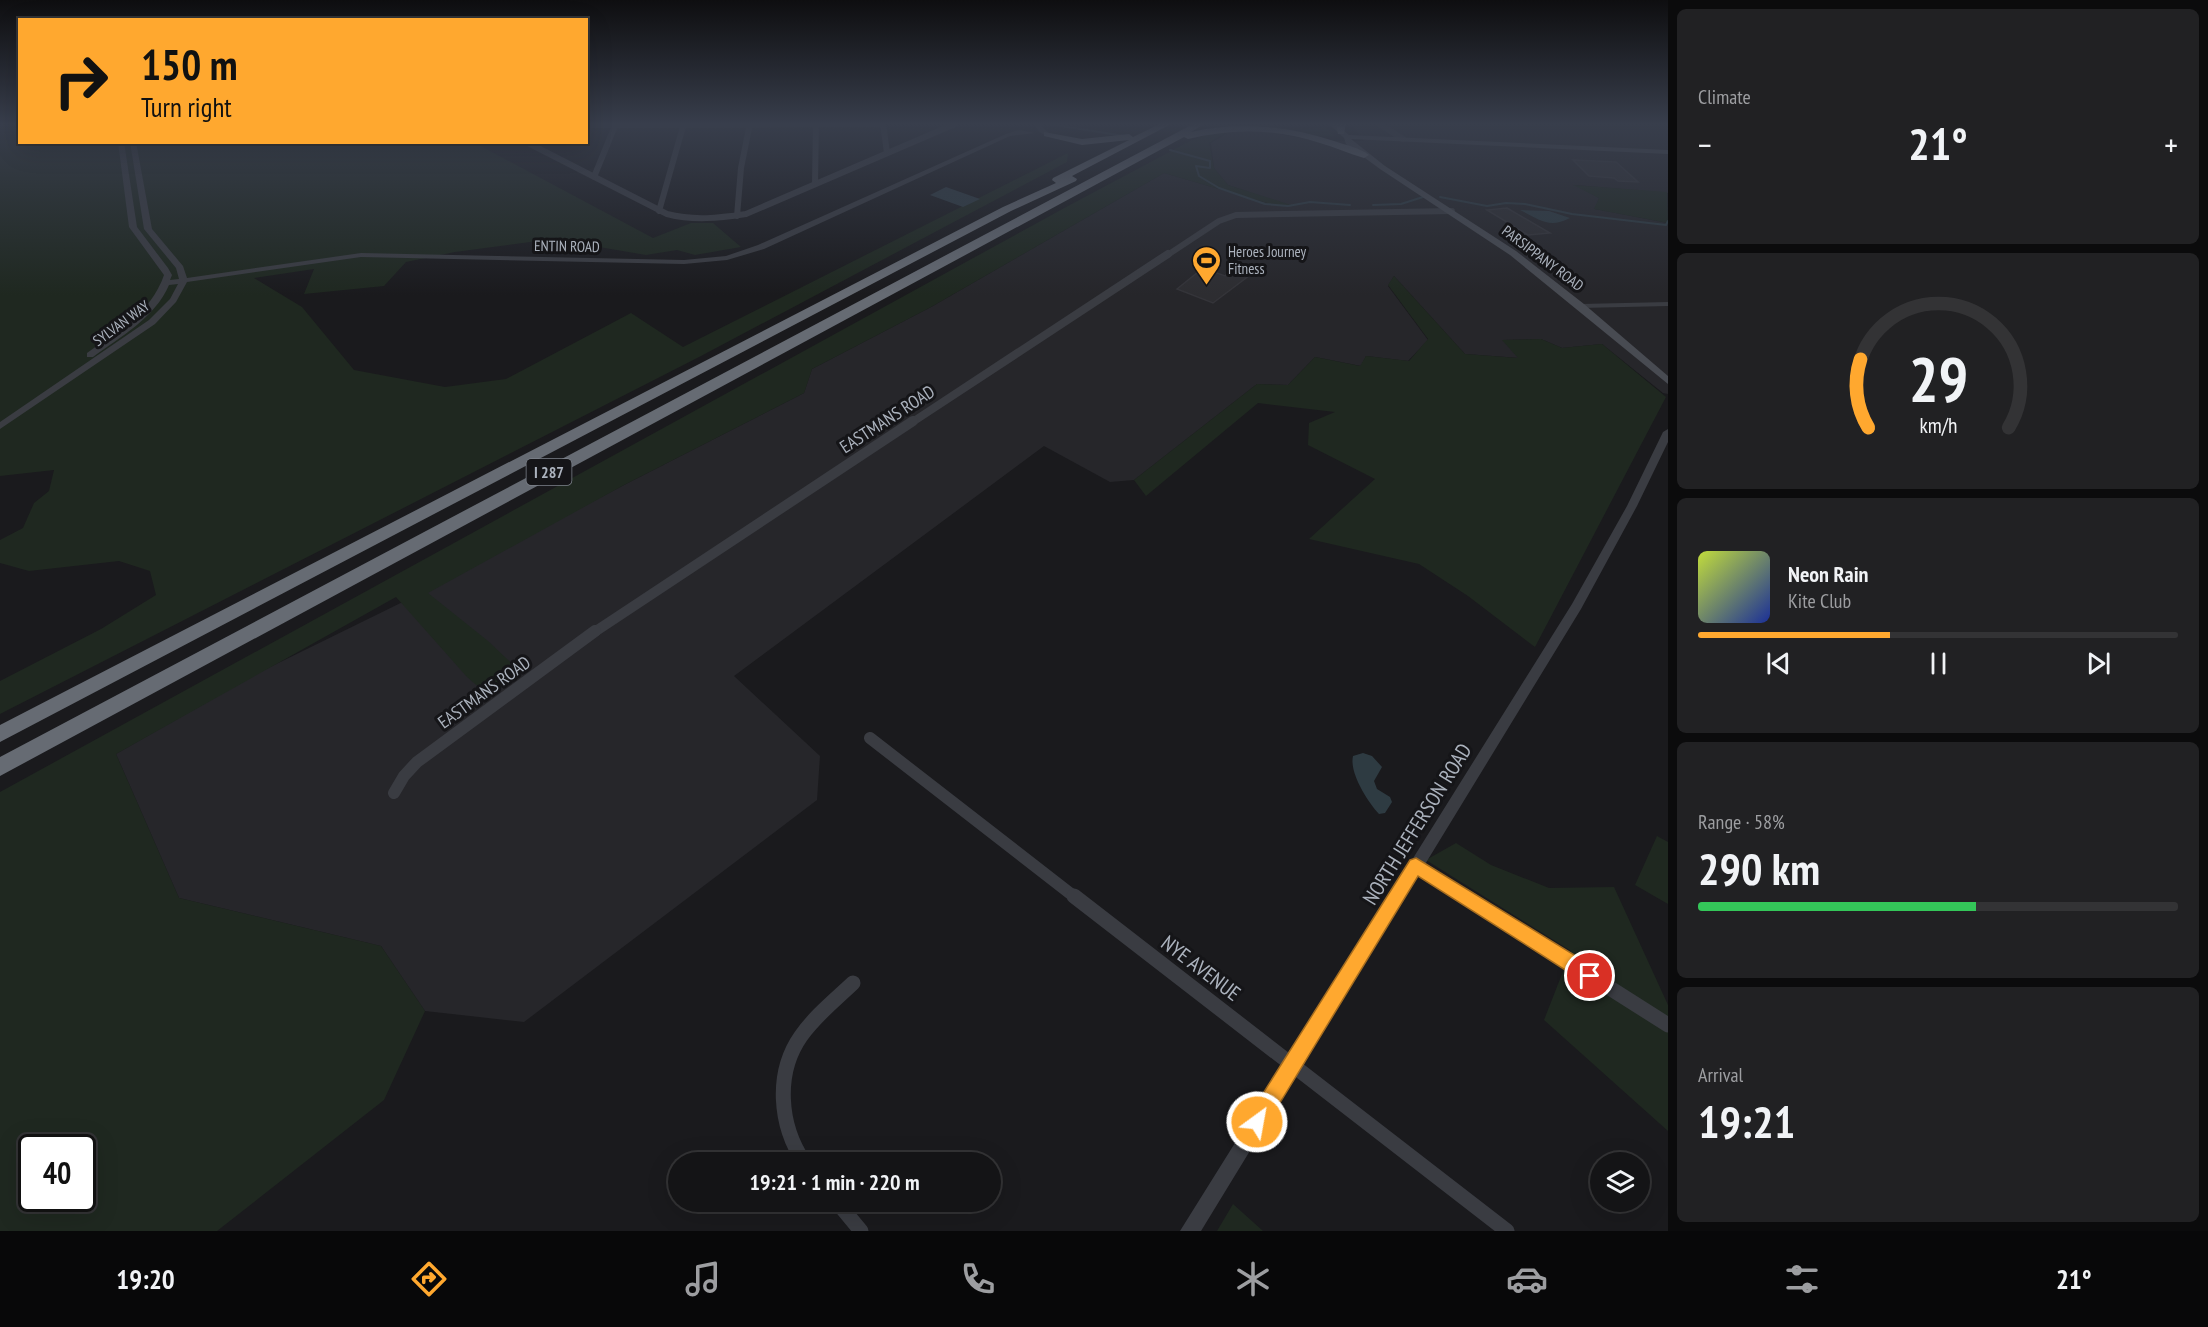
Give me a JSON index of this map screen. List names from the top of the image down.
{
  "streets": {
    "highway": ["I 287"],
    "main road": ["PARSIPPANY ROAD"],
    "street": [
      "ENTIN ROAD",
      "SYLVAN WAY",
      "EASTMANS ROAD",
      "NORTH JEFFERSON ROAD",
      "NYE AVENUE"
    ]
  },
  "crossings": [
    ["ENTIN ROAD", "SYLVAN WAY"],
    ["PARSIPPANY ROAD", "EASTMANS ROAD"],
    ["NORTH JEFFERSON ROAD", "NYE AVENUE"]
  ],
  "places": {
    "sports": ["Heroes Journey Fitness"]
  },
  "page": {
    "tile": [
      "Climate",
      ["Range · 58%", "290 km"],
      ["Arrival", "19:21"]
    ],
    "turn": ["150 m", "Turn right"],
    "heat": ["−", "21°", "+"],
    "song": ["Neon Rain", "Kite Club"],
    "limit": "40",
    "trip": "19:21 · 1 min · 220 m",
    "tabs": ["19:20", "21°"],
    "gauge": ["29", "km/h"]
  }
}
